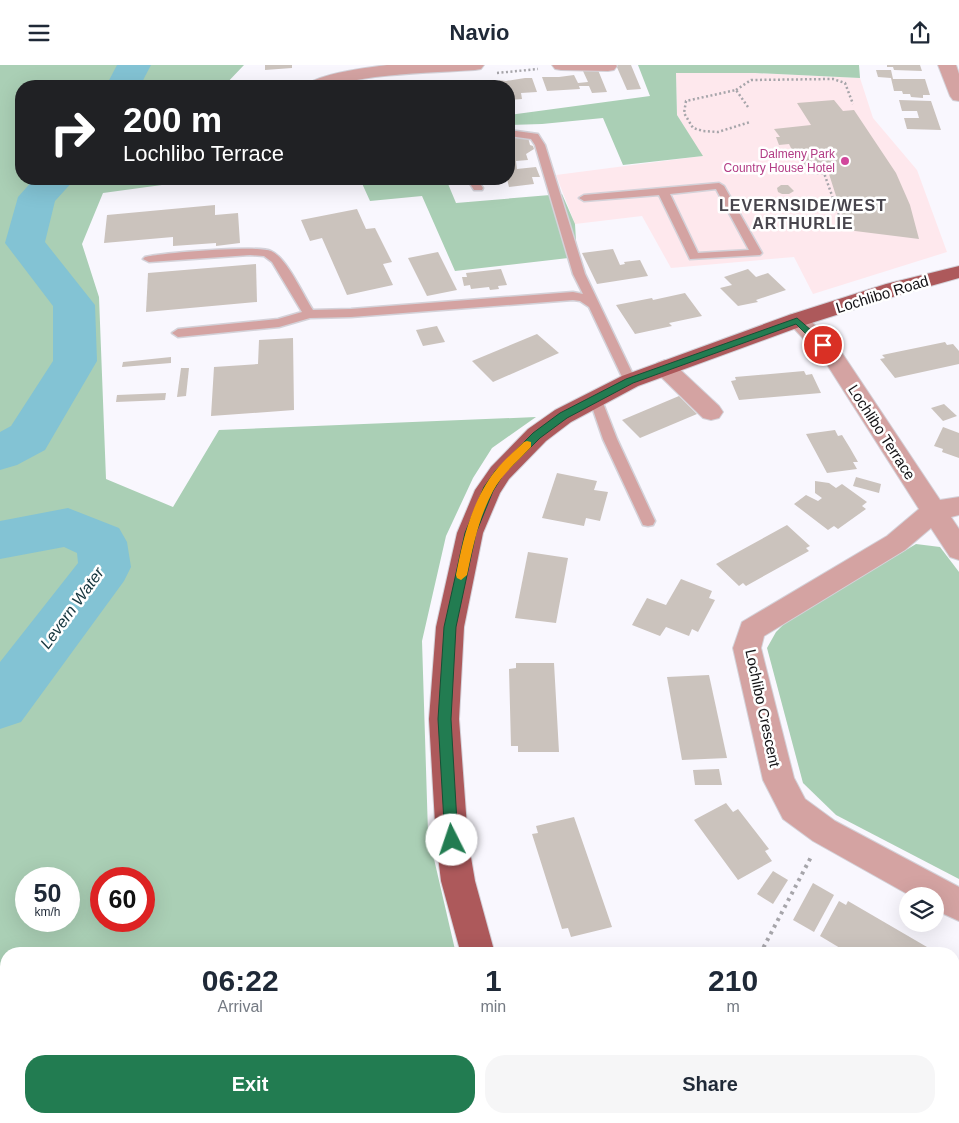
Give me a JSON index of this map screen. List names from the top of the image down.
{
  "streets": {
    "main road": ["Lochlibo Road"],
    "street": ["Lochlibo Terrace", "Lochlibo Crescent"]
  },
  "crossings": [
    ["Lochlibo Road", "Lochlibo Terrace"],
    ["Lochlibo Terrace", "Lochlibo Crescent"]
  ],
  "districts": ["LEVERNSIDE/WEST ARTHURLIE"],
  "water": ["Levern Water"],
  "places": ["Dalmeny Park Country House Hotel"],
  "page": {
    "header": "Navio",
    "turn": ["200 m", "Lochlibo Terrace"],
    "speed": "50 km/h",
    "limit": "60",
    "eta": [
      "06:22",
      "Arrival",
      "1",
      "min",
      "210",
      "m"
    ],
    "buttons": ["Exit", "Share"]
  }
}
